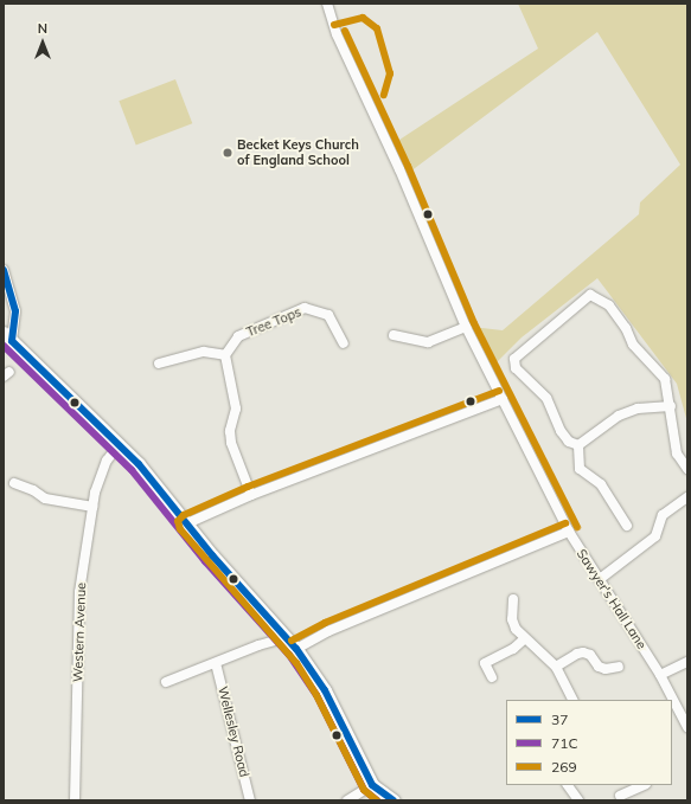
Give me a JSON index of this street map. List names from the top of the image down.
{
  "streets": {
    "street": [
      "Tree Tops",
      "Sawyer's Hall Lane",
      "Western Avenue",
      "Wellesley Road"
    ]
  },
  "places": ["Becket Keys Church of England School"],
  "lines": ["transit line 269", "transit line 37", "transit line 71C"],
  "legend": ["37", "71C", "269"],
  "north": "top"
}
